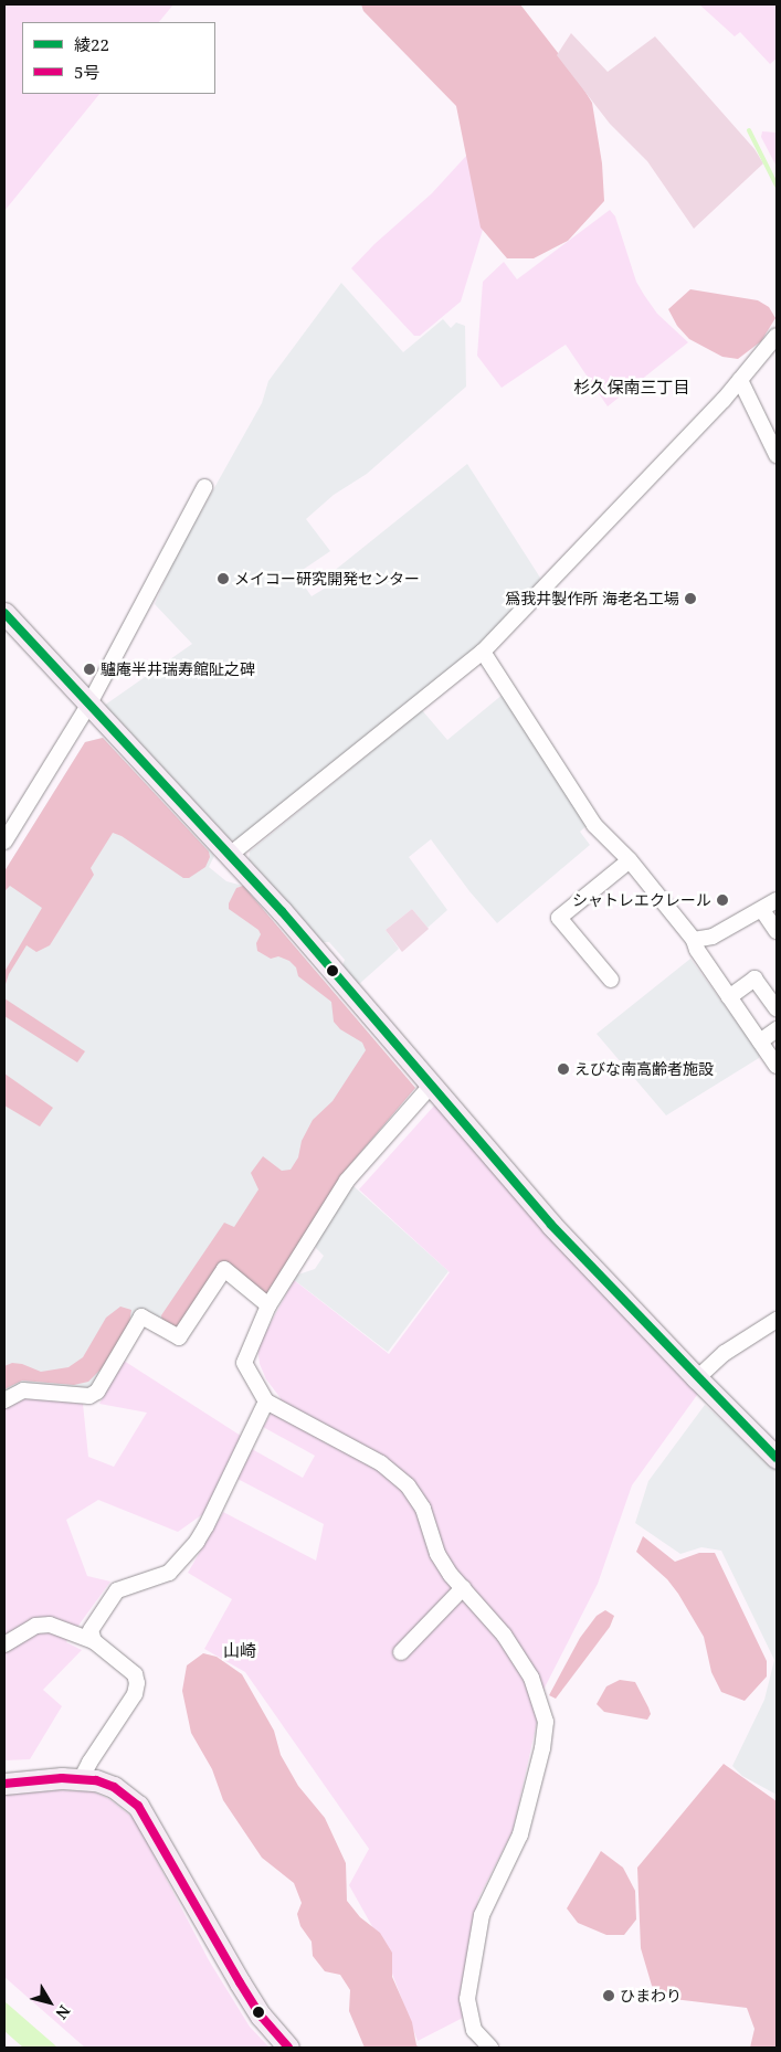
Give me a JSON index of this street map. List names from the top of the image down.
{
  "districts": ["杉久保南三丁目", "山崎"],
  "places": [
    "メイコー研究開発センター",
    "爲我井製作所 海老名工場",
    "驢庵半井瑞寿館阯之碑",
    "シャトレエクレール",
    "えびな南高齢者施設",
    "ひまわり"
  ],
  "lines": ["transit line 綾22", "transit line 5号"],
  "legend": ["綾22", "5号"],
  "north": "bottom right"
}
